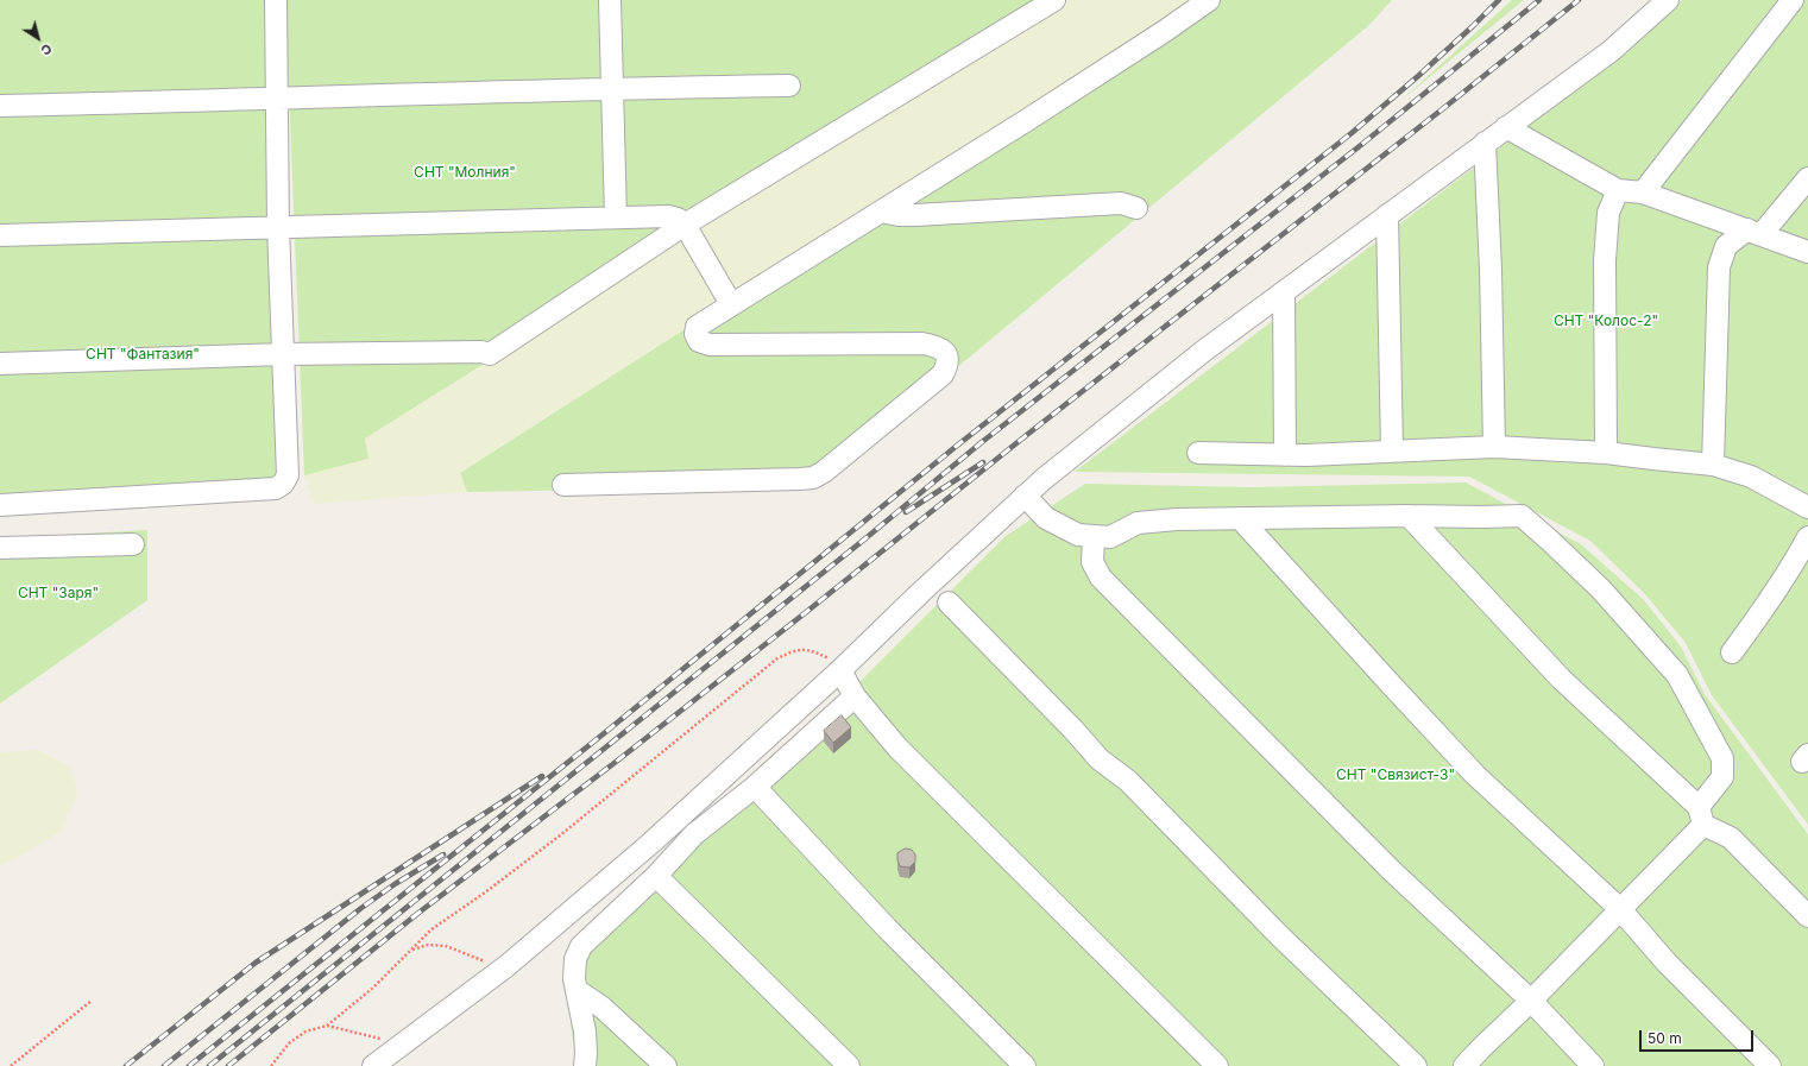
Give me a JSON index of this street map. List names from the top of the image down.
{
  "parks": [
    "СНТ \"Молния\"",
    "СНТ \"Колос-2\"",
    "СНТ \"Фантазия\"",
    "СНТ \"Заря\"",
    "СНТ \"Связист-3\""
  ],
  "scale_bar": "50 m",
  "north": "bottom right"
}
